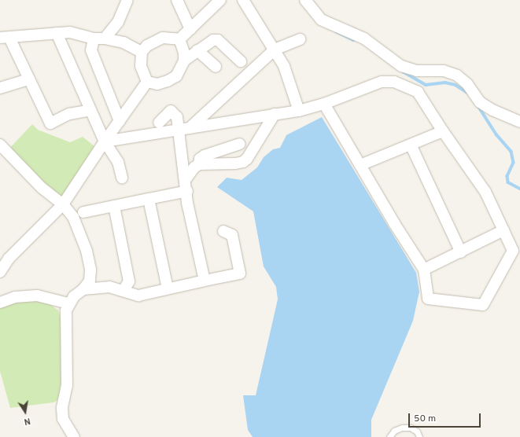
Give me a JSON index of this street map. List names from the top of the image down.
{
  "scale_bar": "50 m",
  "north": "bottom"
}
